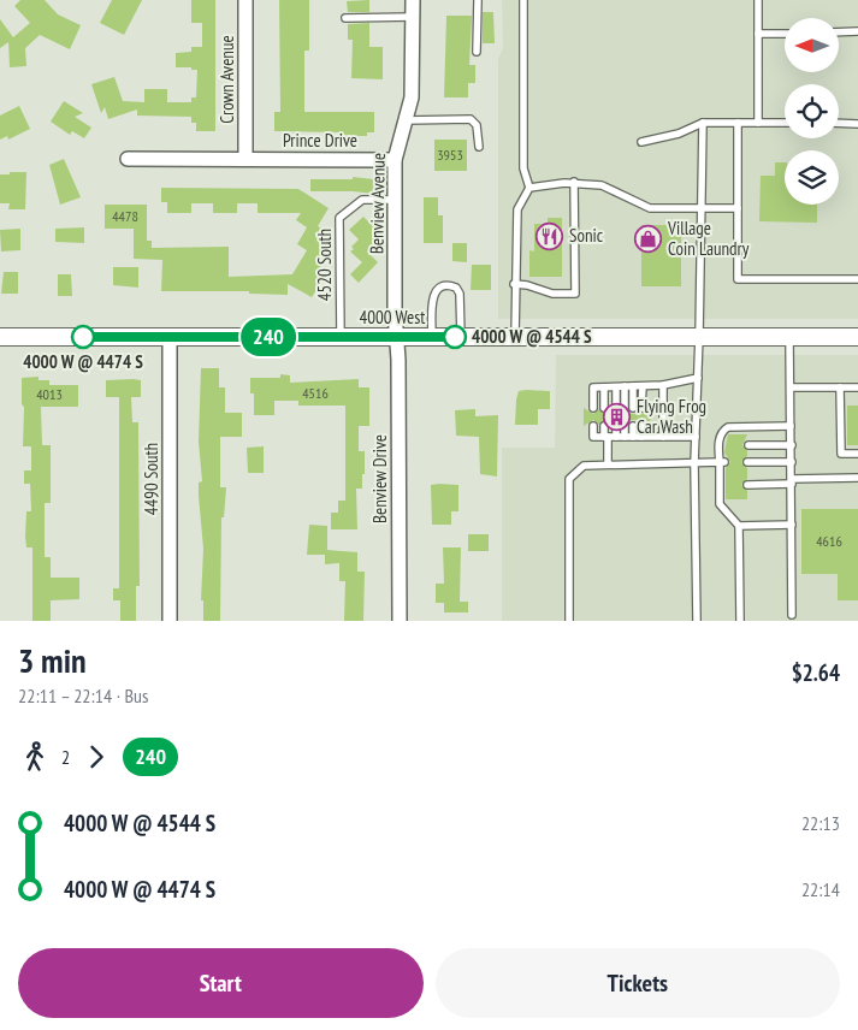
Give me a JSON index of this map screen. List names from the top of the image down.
{
  "streets": {
    "street": [
      "Crown Avenue",
      "Prince Drive",
      "Benview Avenue",
      "4000 West",
      "4490 South",
      "Benview Drive"
    ],
    "lane": ["4520 South"]
  },
  "crossings": [
    ["Crown Avenue", "Prince Drive"],
    ["Prince Drive", "Benview Avenue"],
    ["Benview Avenue", "4520 South"],
    ["Benview Avenue", "4000 West"],
    ["Benview Avenue", "Benview Drive"],
    ["4520 South", "4000 West"],
    ["4000 West", "4490 South"],
    ["4000 West", "Benview Drive"]
  ],
  "places": {
    "restaurant": ["Sonic"],
    "shop": ["Village Coin Laundry"],
    "other": ["4000 W @ 4474 S", "4000 W @ 4544 S"],
    "building": ["Flying Frog Car Wash"]
  },
  "lines": ["bus line 240"],
  "house_numbers": [
    "3953",
    "4478",
    "4516",
    "4013",
    "4616"
  ],
  "north": "left",
  "page": {
    "on_map": "240",
    "heading": ["3 min", "22:11 – 22:14 · Bus", "$2.64"],
    "legs": ["2", "240"],
    "list": [
      {
        "name": "4000 W @ 4544 S",
        "value": "22:13"
      },
      {
        "name": "4000 W @ 4474 S",
        "value": "22:14"
      }
    ],
    "buttons": ["Start", "Tickets"]
  }
}
